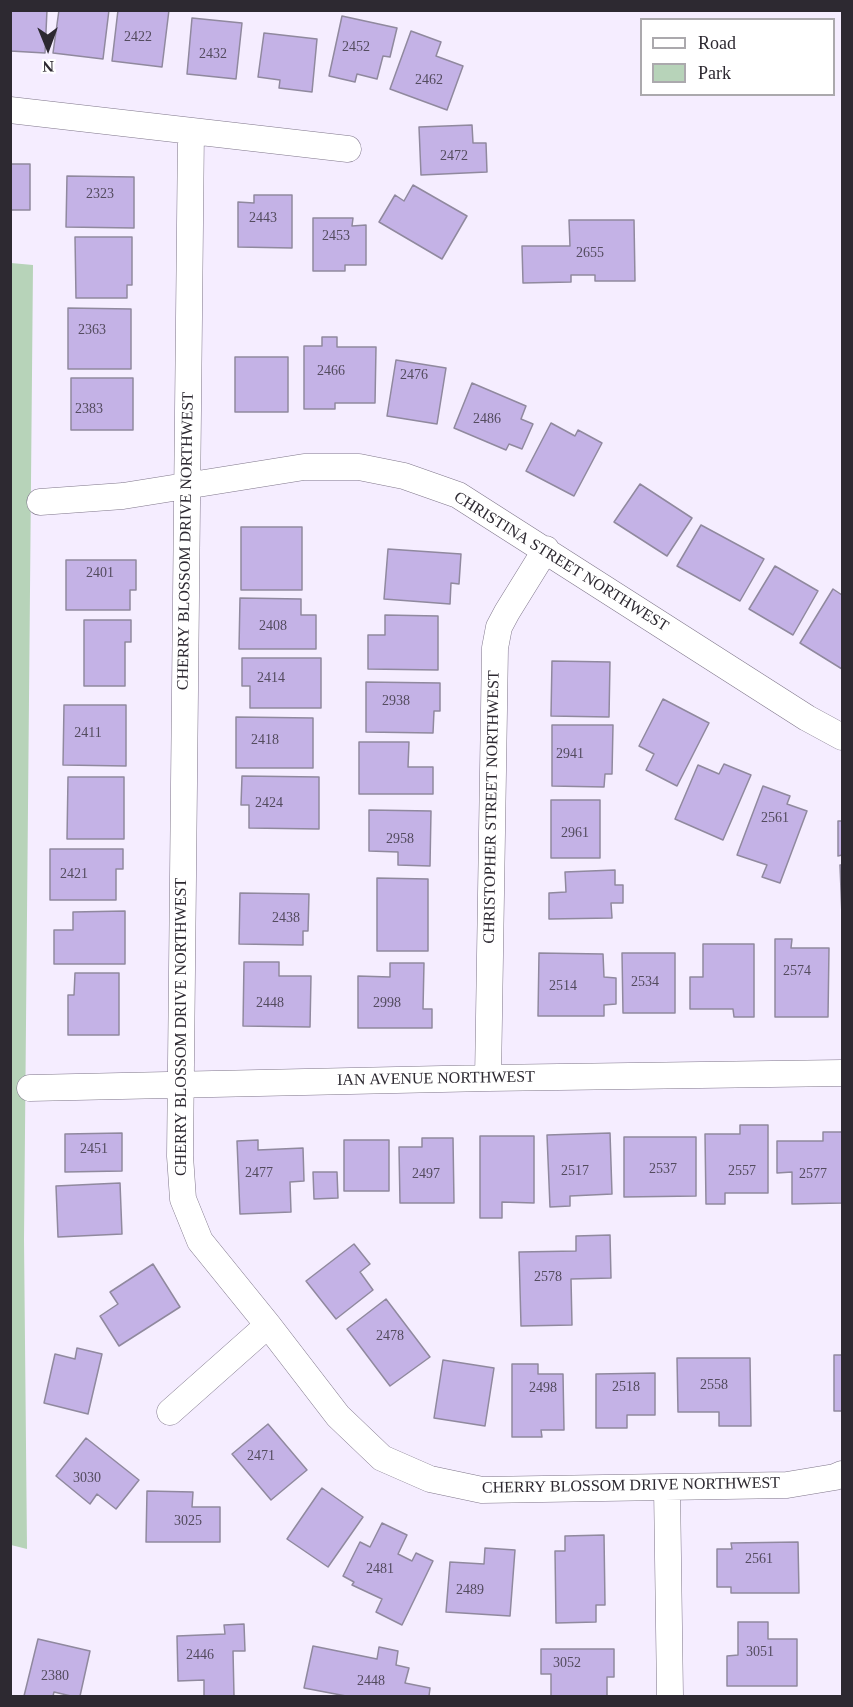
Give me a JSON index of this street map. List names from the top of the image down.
{
  "streets": {
    "street": [
      "CHERRY BLOSSOM DRIVE NORTHWEST",
      "CHRISTINA STREET NORTHWEST",
      "CHRISTOPHER STREET NORTHWEST",
      "IAN AVENUE NORTHWEST"
    ]
  },
  "crossings": [
    ["CHERRY BLOSSOM DRIVE NORTHWEST", "CHRISTINA STREET NORTHWEST"],
    ["CHERRY BLOSSOM DRIVE NORTHWEST", "IAN AVENUE NORTHWEST"],
    ["CHRISTINA STREET NORTHWEST", "CHRISTOPHER STREET NORTHWEST"],
    ["CHRISTOPHER STREET NORTHWEST", "IAN AVENUE NORTHWEST"]
  ],
  "house_numbers": [
    "2422",
    "2452",
    "2432",
    "2462",
    "2472",
    "2323",
    "2443",
    "2453",
    "2655",
    "2363",
    "2466",
    "2476",
    "2383",
    "2486",
    "2401",
    "2408",
    "2414",
    "2938",
    "2411",
    "2418",
    "2941",
    "2424",
    "2561",
    "2961",
    "2958",
    "2421",
    "2438",
    "2574",
    "2534",
    "2514",
    "2448",
    "2998",
    "2451",
    "2537",
    "2517",
    "2557",
    "2477",
    "2497",
    "2577",
    "2578",
    "2478",
    "2558",
    "2518",
    "2498",
    "2471",
    "3030",
    "3025",
    "2561",
    "2481",
    "2489",
    "3051",
    "2446",
    "3052",
    "2380",
    "2448"
  ],
  "legend": ["Road", "Park"],
  "north": "bottom"
}
